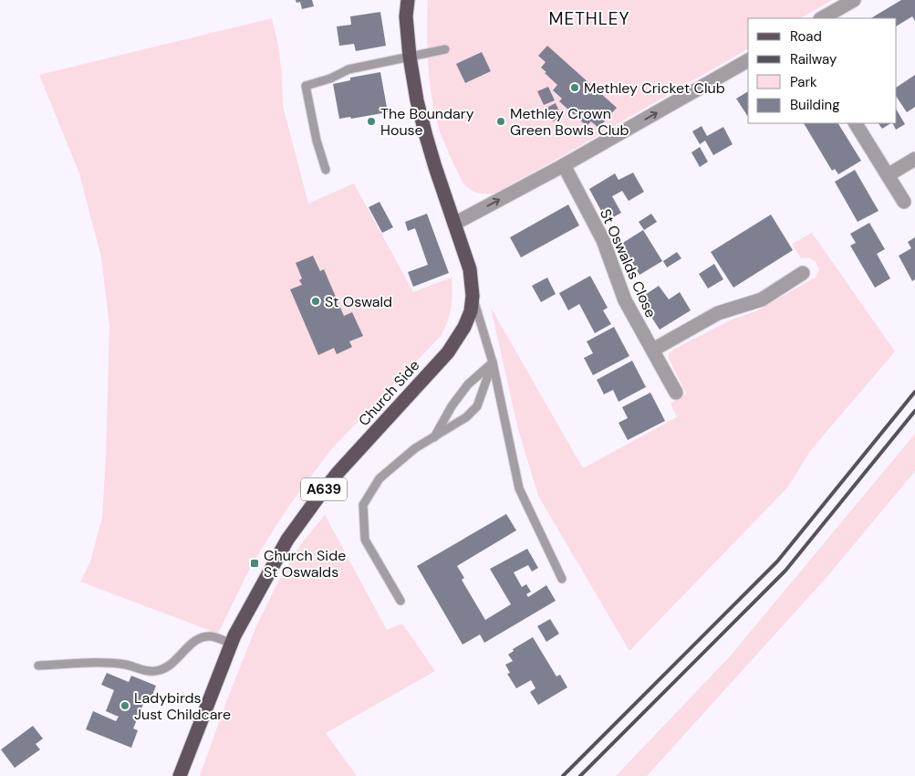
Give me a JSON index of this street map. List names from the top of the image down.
{
  "streets": {
    "main road": ["Church Side", "A639"],
    "street": ["St Oswalds Close"]
  },
  "districts": ["METHLEY"],
  "places": {
    "other": [
      "Methley Cricket Club",
      "The Boundary House",
      "Methley Crown Green Bowls Club",
      "St Oswald",
      "Ladybirds Just Childcare"
    ],
    "transit": ["Church Side St Oswalds"]
  },
  "legend": [
    "Road",
    "Railway",
    "Park",
    "Building"
  ]
}
